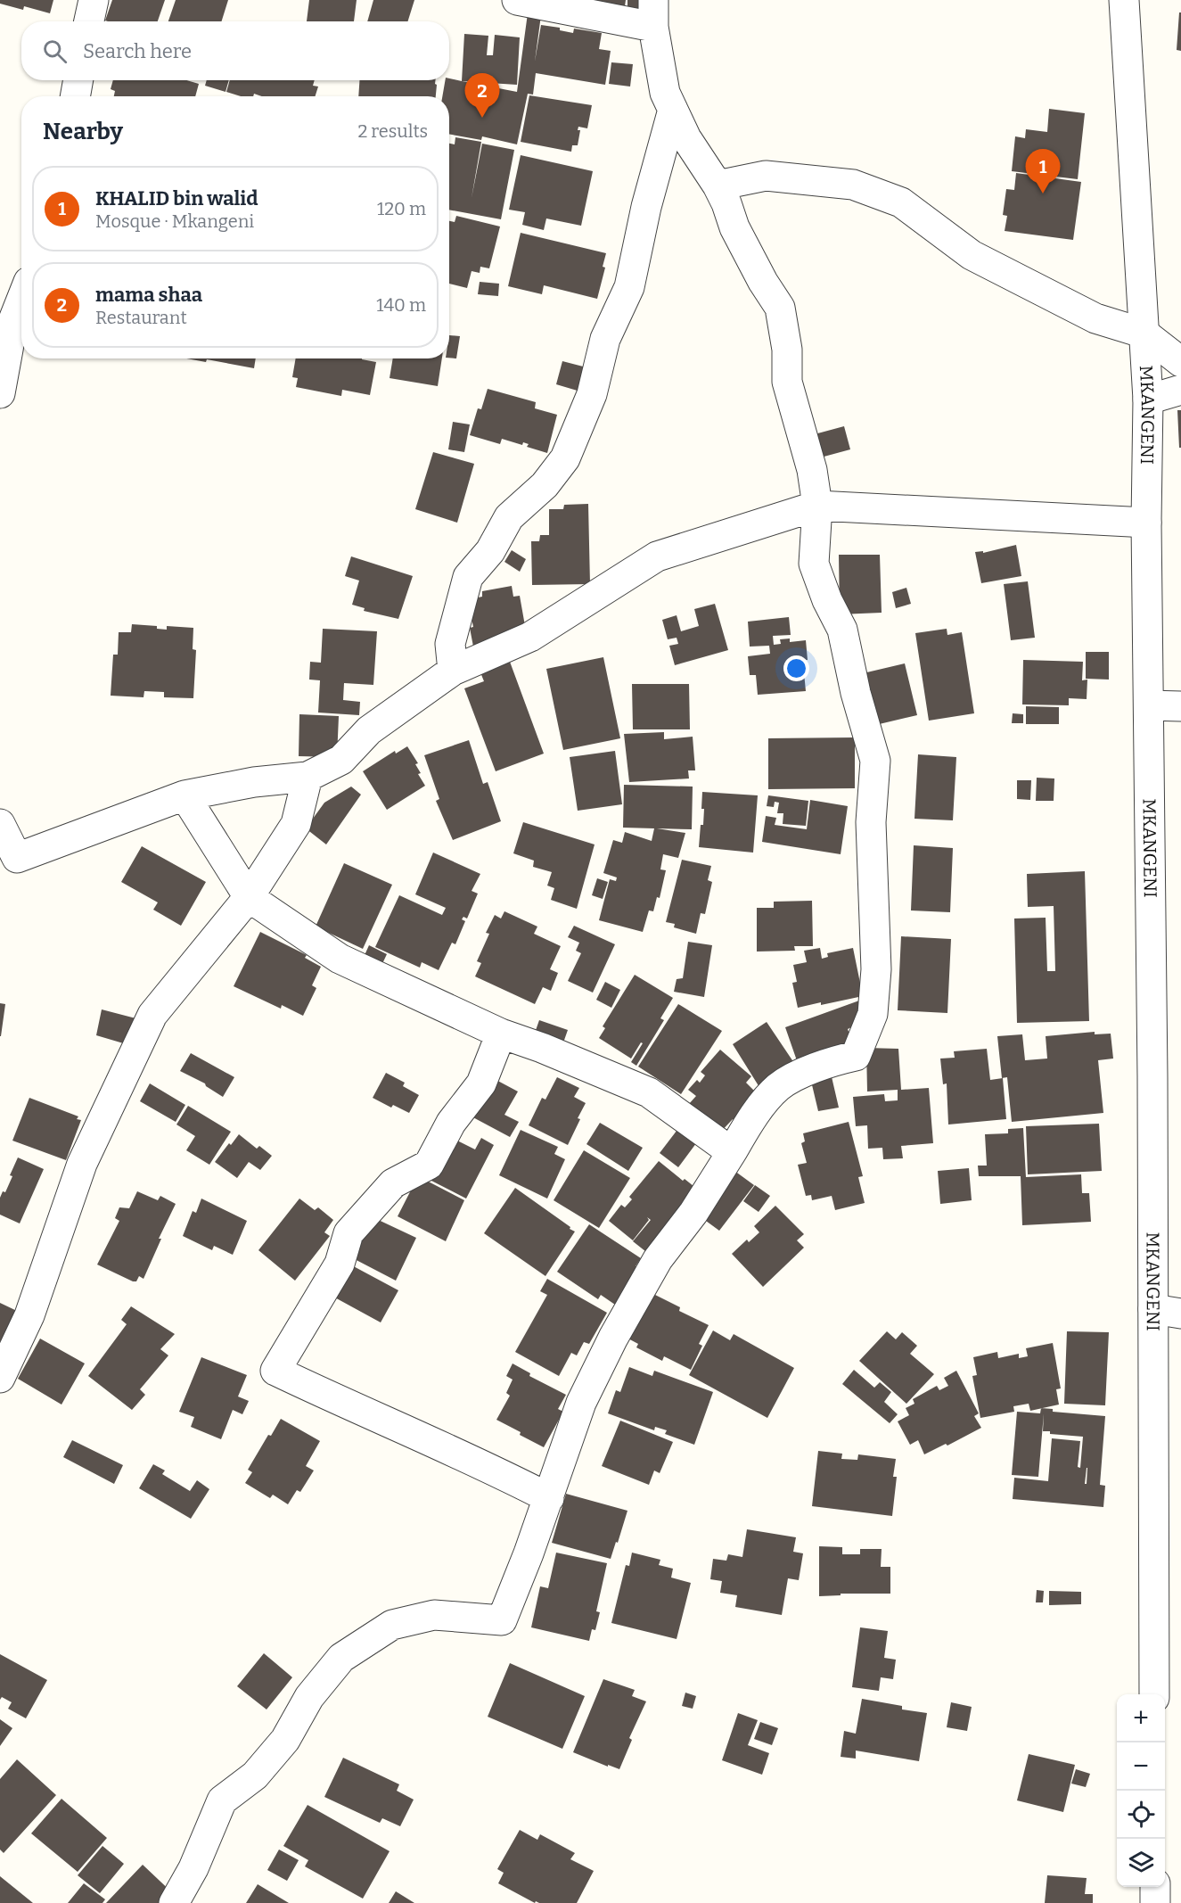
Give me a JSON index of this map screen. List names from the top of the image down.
{
  "streets": {
    "street": ["MKANGENI"]
  },
  "page": {
    "search": "Search here",
    "pins": ["2", "1"],
    "heading": ["Nearby", "2 results"],
    "list": [
      {
        "mark": "1",
        "name": "KHALID bin walid",
        "note": "Mosque · Mkangeni",
        "value": "120 m"
      },
      {
        "mark": "2",
        "name": "mama shaa",
        "note": "Restaurant",
        "value": "140 m"
      }
    ],
    "map_buttons": ["+", "−"]
  }
}
